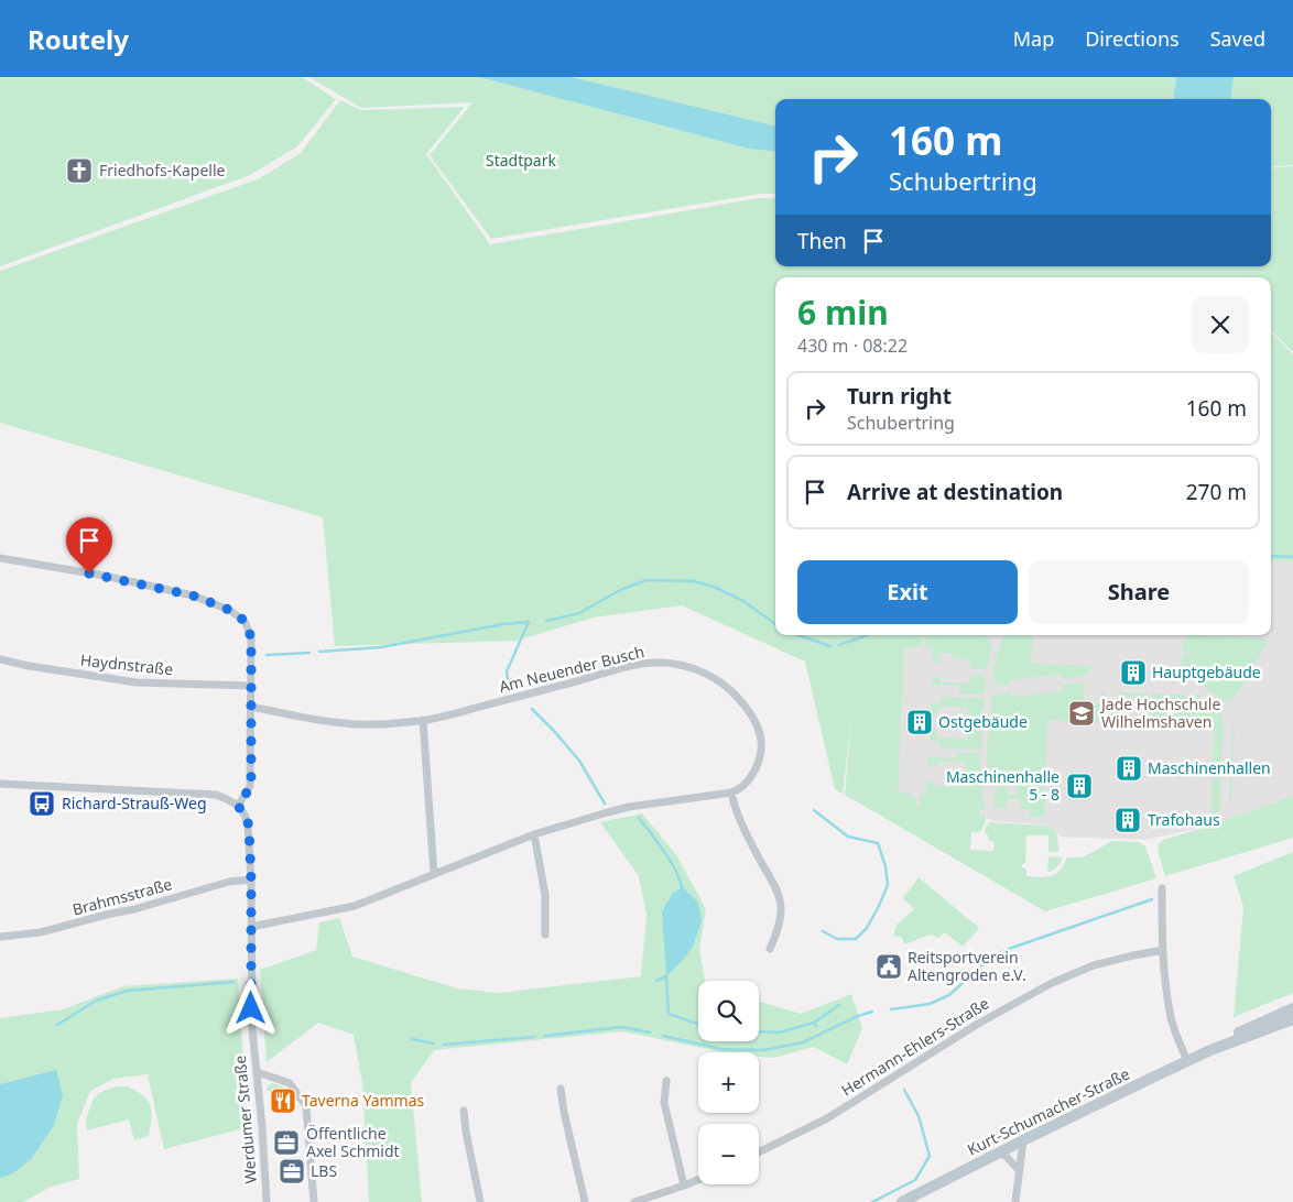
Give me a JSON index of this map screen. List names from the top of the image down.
{
  "streets": {
    "street": [
      "Haydnstraße",
      "Am Neuender Busch",
      "Brahmsstraße",
      "Hermann-Ehlers-Straße",
      "Kurt-Schumacher-Straße",
      "Werdumer Straße"
    ]
  },
  "crossings": [
    ["Brahmsstraße", "Werdumer Straße"]
  ],
  "parks": ["Stadtpark"],
  "places": {
    "church": ["Friedhofs-Kapelle"],
    "building": [
      "Hauptgebäude",
      "Ostgebäude",
      "Maschinenhallen",
      "Maschinenhalle 5 - 8",
      "Trafohaus"
    ],
    "school or university": ["Jade Hochschule Wilhelmshaven"],
    "bus stop": ["Richard-Strauß-Weg"],
    "public building": ["Reitsportverein Altengroden e.V."],
    "restaurant": ["Taverna Yammas"],
    "office": ["Öffentliche Axel Schmidt", "LBS"]
  },
  "page": {
    "header": "Routely",
    "nav": ["Map", "Directions", "Saved"],
    "turn": ["160 m", "Schubertring"],
    "then": "Then",
    "heading": ["6 min", "430 m · 08:22"],
    "list": [
      {
        "name": "Turn right",
        "note": "Schubertring",
        "value": "160 m"
      },
      {
        "name": "Arrive at destination",
        "value": "270 m"
      }
    ],
    "buttons": ["Exit", "Share"],
    "map_buttons": ["+", "−"]
  }
}
